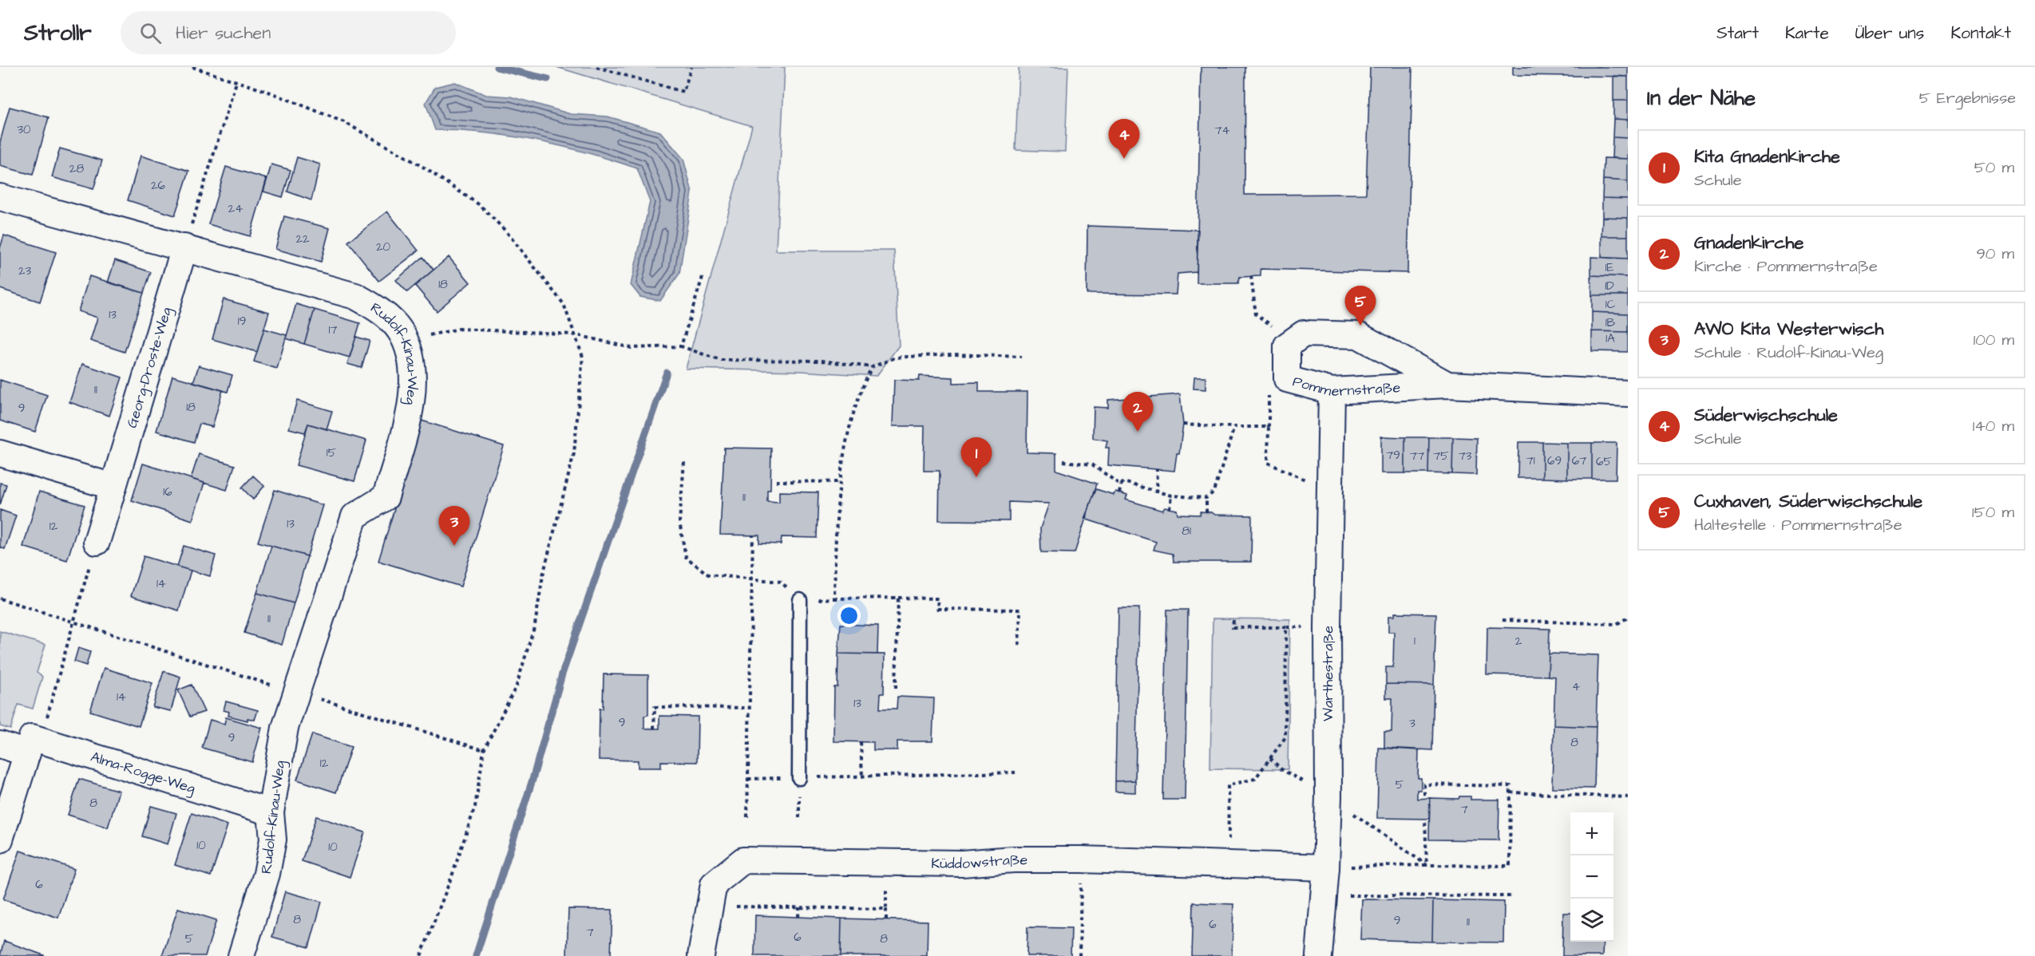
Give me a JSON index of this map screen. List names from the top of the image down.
{
  "streets": {
    "street": [
      "Rudolf-Kinau-Weg",
      "Georg-Droste-Weg",
      "Pommernstraße",
      "Warthestraße",
      "Alma-Rogge-Weg",
      "Küddowstraße"
    ]
  },
  "crossings": [
    ["Rudolf-Kinau-Weg", "Georg-Droste-Weg"],
    ["Rudolf-Kinau-Weg", "Alma-Rogge-Weg"],
    ["Pommernstraße", "Warthestraße"],
    ["Warthestraße", "Küddowstraße"]
  ],
  "house_numbers": [
    "30",
    "74",
    "28",
    "26",
    "24",
    "22",
    "20",
    "1E",
    "23",
    "18",
    "1D",
    "1C",
    "13",
    "19",
    "1B",
    "17",
    "1A",
    "11",
    "18",
    "9",
    "15",
    "79",
    "77",
    "75",
    "73",
    "71",
    "69",
    "67",
    "65",
    "16",
    "11",
    "13",
    "12",
    "81",
    "14",
    "11",
    "1",
    "2",
    "4",
    "14",
    "13",
    "9",
    "3",
    "9",
    "8",
    "12",
    "5",
    "8",
    "7",
    "10",
    "10",
    "6",
    "8",
    "9",
    "11",
    "6",
    "7",
    "6",
    "5",
    "8"
  ],
  "page": {
    "header": "Strollr",
    "search": "Hier suchen",
    "nav": [
      "Start",
      "Karte",
      "Über uns",
      "Kontakt"
    ],
    "heading": ["In der Nähe", "5 Ergebnisse"],
    "pins": [
      "4",
      "5",
      "2",
      "1",
      "3"
    ],
    "list": [
      {
        "mark": "1",
        "name": "Kita Gnadenkirche",
        "note": "Schule",
        "value": "50 m"
      },
      {
        "mark": "2",
        "name": "Gnadenkirche",
        "note": "Kirche · Pommernstraße",
        "value": "90 m"
      },
      {
        "mark": "3",
        "name": "AWO Kita Westerwisch",
        "note": "Schule · Rudolf-Kinau-Weg",
        "value": "100 m"
      },
      {
        "mark": "4",
        "name": "Süderwischschule",
        "note": "Schule",
        "value": "140 m"
      },
      {
        "mark": "5",
        "name": "Cuxhaven, Süderwischschule",
        "note": "Haltestelle · Pommernstraße",
        "value": "150 m"
      }
    ],
    "map_buttons": ["+", "−"]
  }
}
